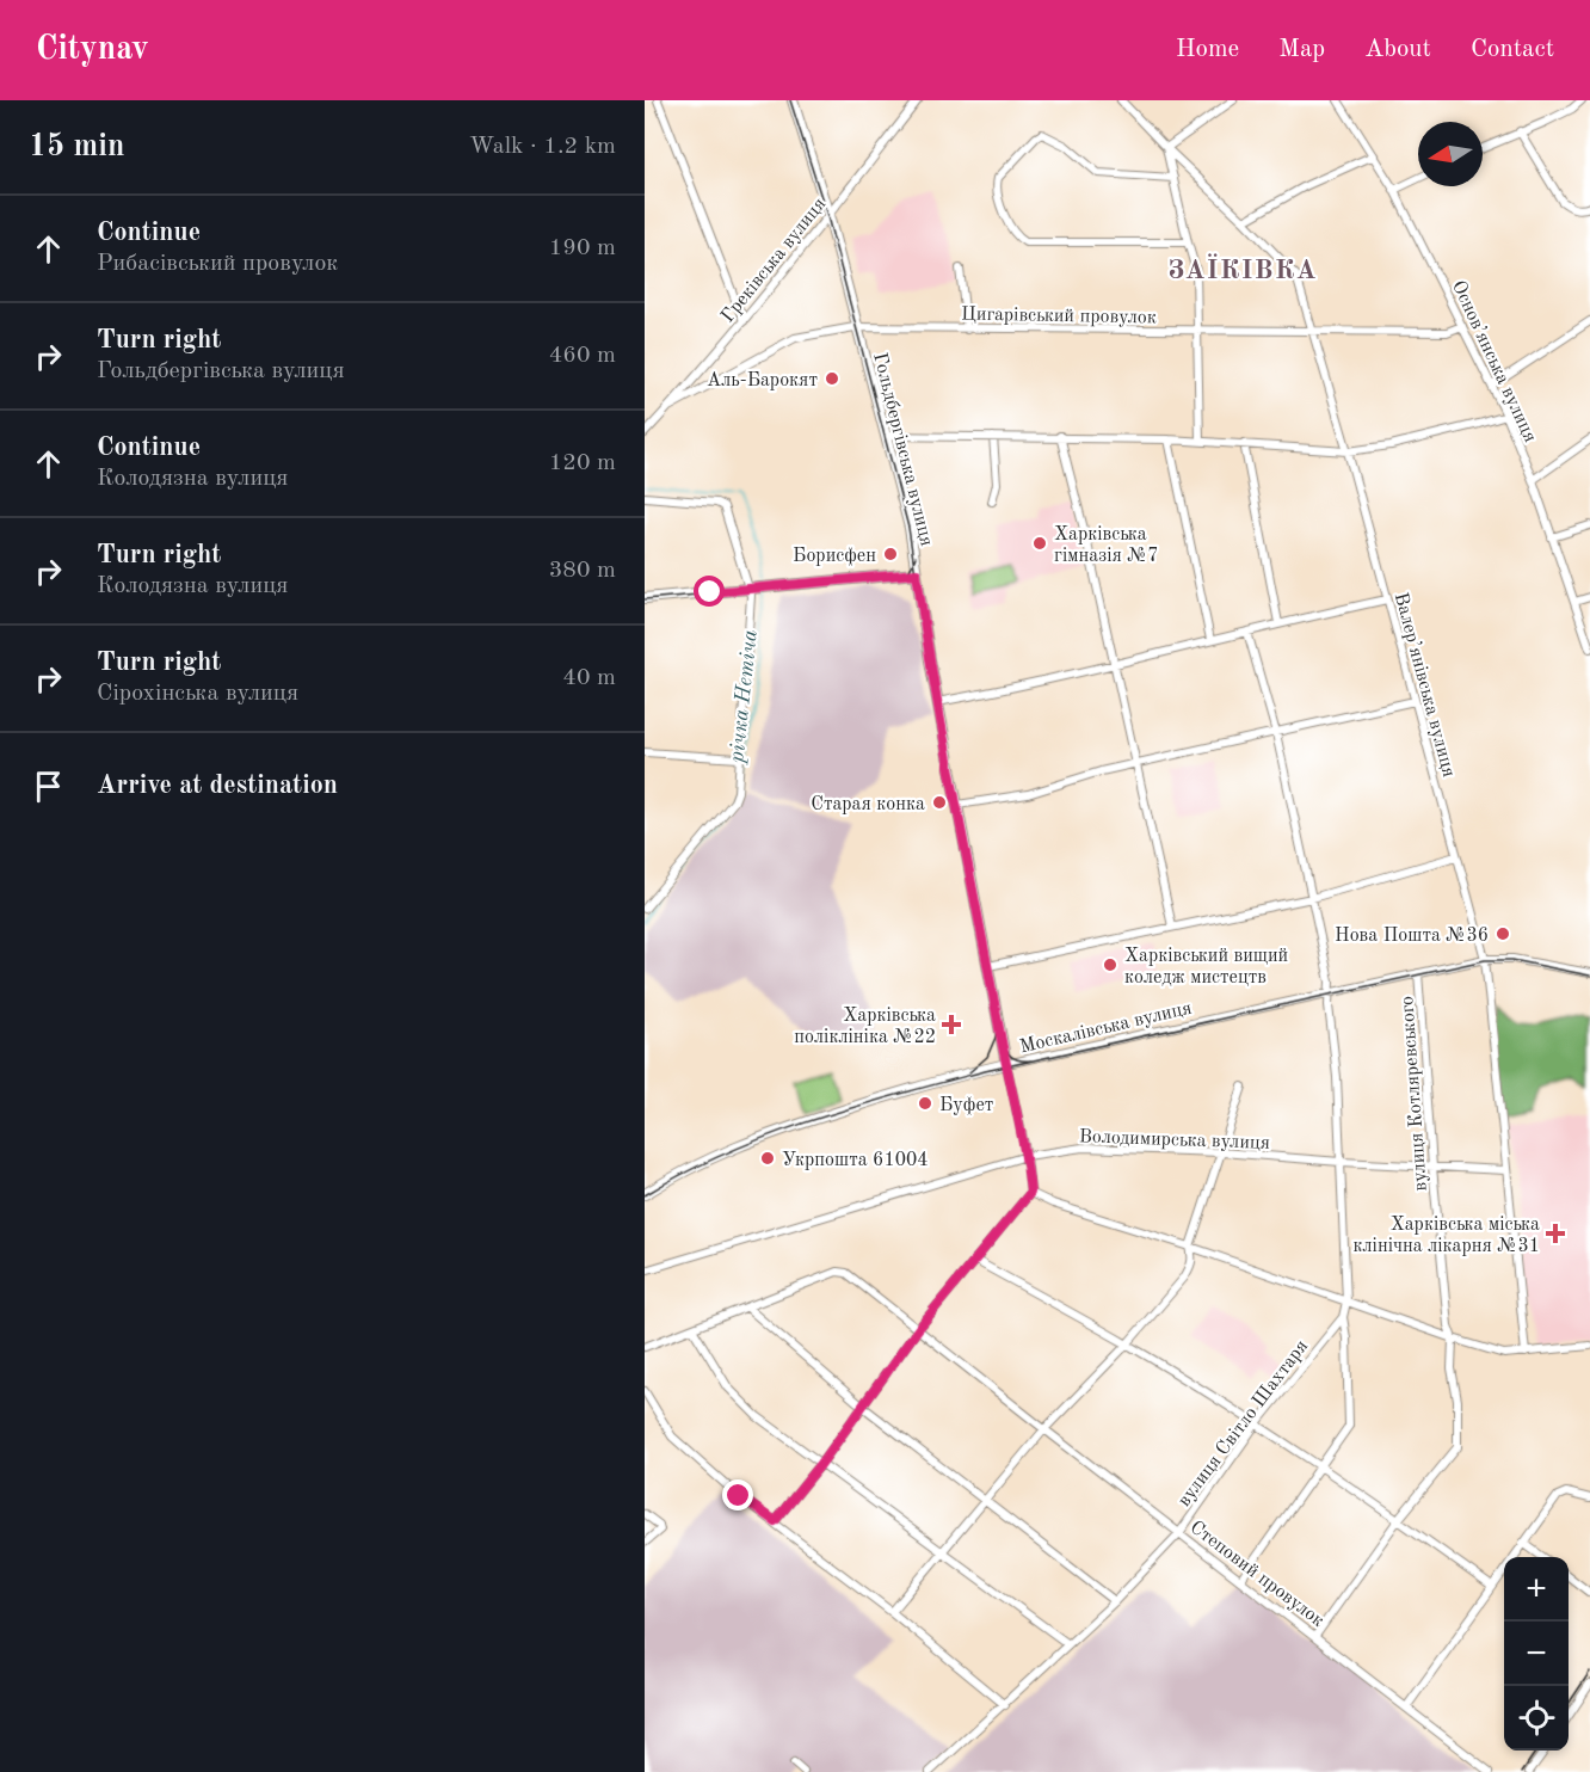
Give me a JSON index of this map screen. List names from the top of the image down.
{
  "streets": {
    "main road": ["Гольдбергівська вулиця", "Москалівська вулиця"],
    "street": [
      "Греківська вулиця",
      "Цигарівський провулок",
      "Основ’янська вулиця",
      "Валер’янівська вулиця",
      "вулиця Котляревського",
      "Володимирська вулиця",
      "вулиця Світло Шахтаря",
      "Степовий провулок"
    ]
  },
  "crossings": [
    ["Греківська вулиця", "Цигарівський провулок"],
    ["Греківська вулиця", "Гольдбергівська вулиця"],
    ["Цигарівський провулок", "Основ’янська вулиця"],
    ["Цигарівський провулок", "Гольдбергівська вулиця"],
    ["Цигарівський провулок", "Валер’янівська вулиця"],
    ["Гольдбергівська вулиця", "Москалівська вулиця"],
    ["Валер’янівська вулиця", "Москалівська вулиця"],
    ["Валер’янівська вулиця", "Володимирська вулиця"],
    ["Москалівська вулиця", "вулиця Котляревського"],
    ["Москалівська вулиця", "вулиця Світло Шахтаря"],
    ["вулиця Котляревського", "Володимирська вулиця"],
    ["вулиця Котляревського", "Степовий провулок"],
    ["Володимирська вулиця", "вулиця Світло Шахтаря"],
    ["вулиця Світло Шахтаря", "Степовий провулок"]
  ],
  "districts": ["ЗАЇКІВКА"],
  "water": ["річка Нетіча"],
  "places": {
    "other": [
      "Аль-Барокят",
      "Харківська гімназія №7",
      "Борисфен",
      "Старая конка",
      "Нова Пошта №36",
      "Харківський вищий коледж мистецтв",
      "Буфет",
      "Укрпошта 61004"
    ],
    "health": ["Харківська поліклініка №22", "Харківська міська клінічна лікарня №31"]
  },
  "north": "left",
  "page": {
    "header": "Citynav",
    "nav": [
      "Home",
      "Map",
      "About",
      "Contact"
    ],
    "heading": ["15 min", "Walk · 1.2 km"],
    "list": [
      ["Continue", "Рибасівський провулок", "190 m"],
      ["Turn right", "Гольдбергівська вулиця", "460 m"],
      ["Continue", "Колодязна вулиця", "120 m"],
      ["Turn right", "Колодязна вулиця", "380 m"],
      ["Turn right", "Сірохінська вулиця", "40 m"],
      "Arrive at destination"
    ],
    "map_buttons": ["+", "−"]
  }
}
